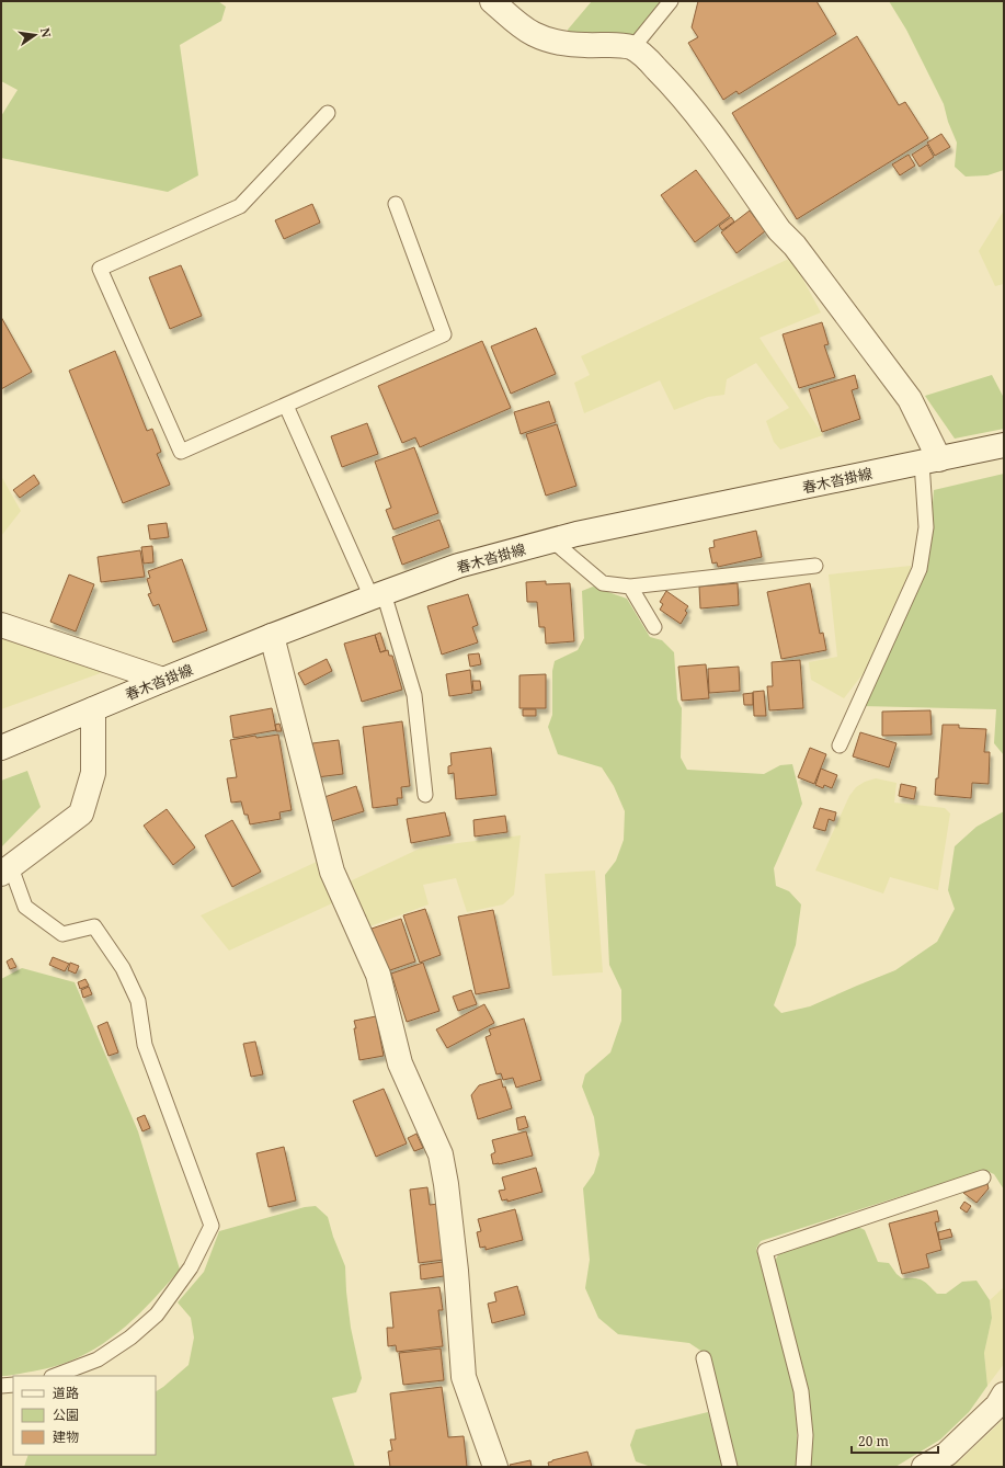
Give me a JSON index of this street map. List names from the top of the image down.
{
  "streets": {
    "street": ["春木沓掛線"]
  },
  "legend": ["道路", "公園", "建物"],
  "scale_bar": "20 m",
  "north": "right"
}
